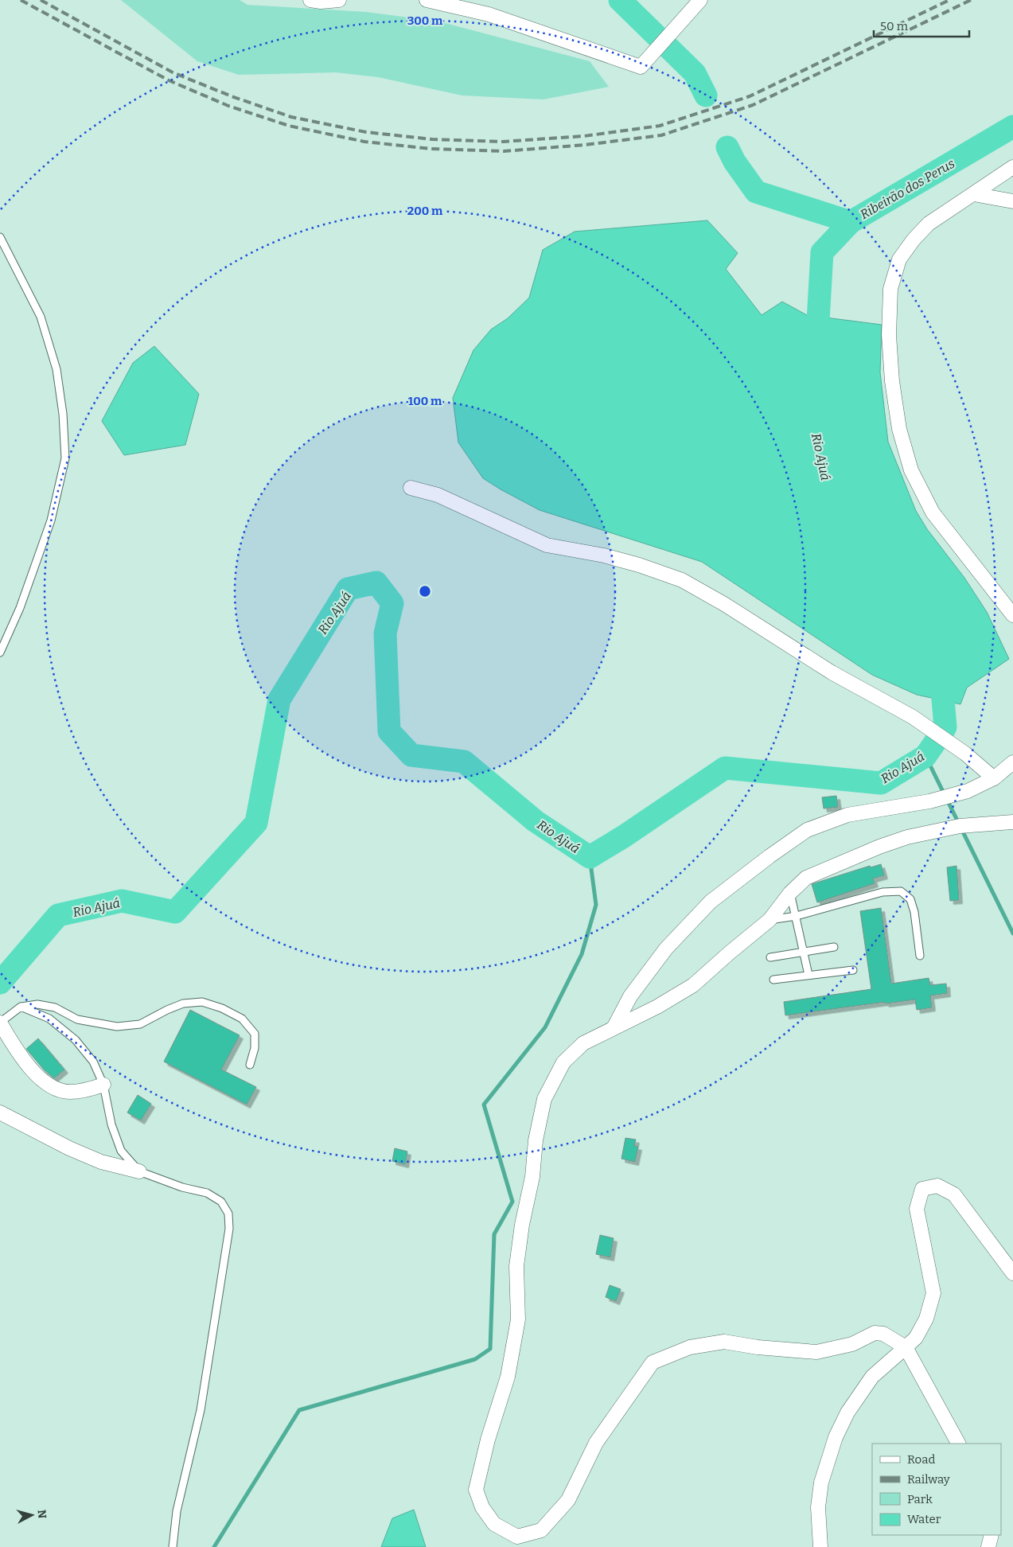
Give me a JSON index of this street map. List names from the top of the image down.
{
  "water": ["Ribeirão dos Perus", "Rio Ajuá"],
  "legend": [
    "Road",
    "Railway",
    "Park",
    "Water"
  ],
  "scale_bar": "50 m",
  "north": "right",
  "rings": ["300 m", "200 m", "100 m"]
}
